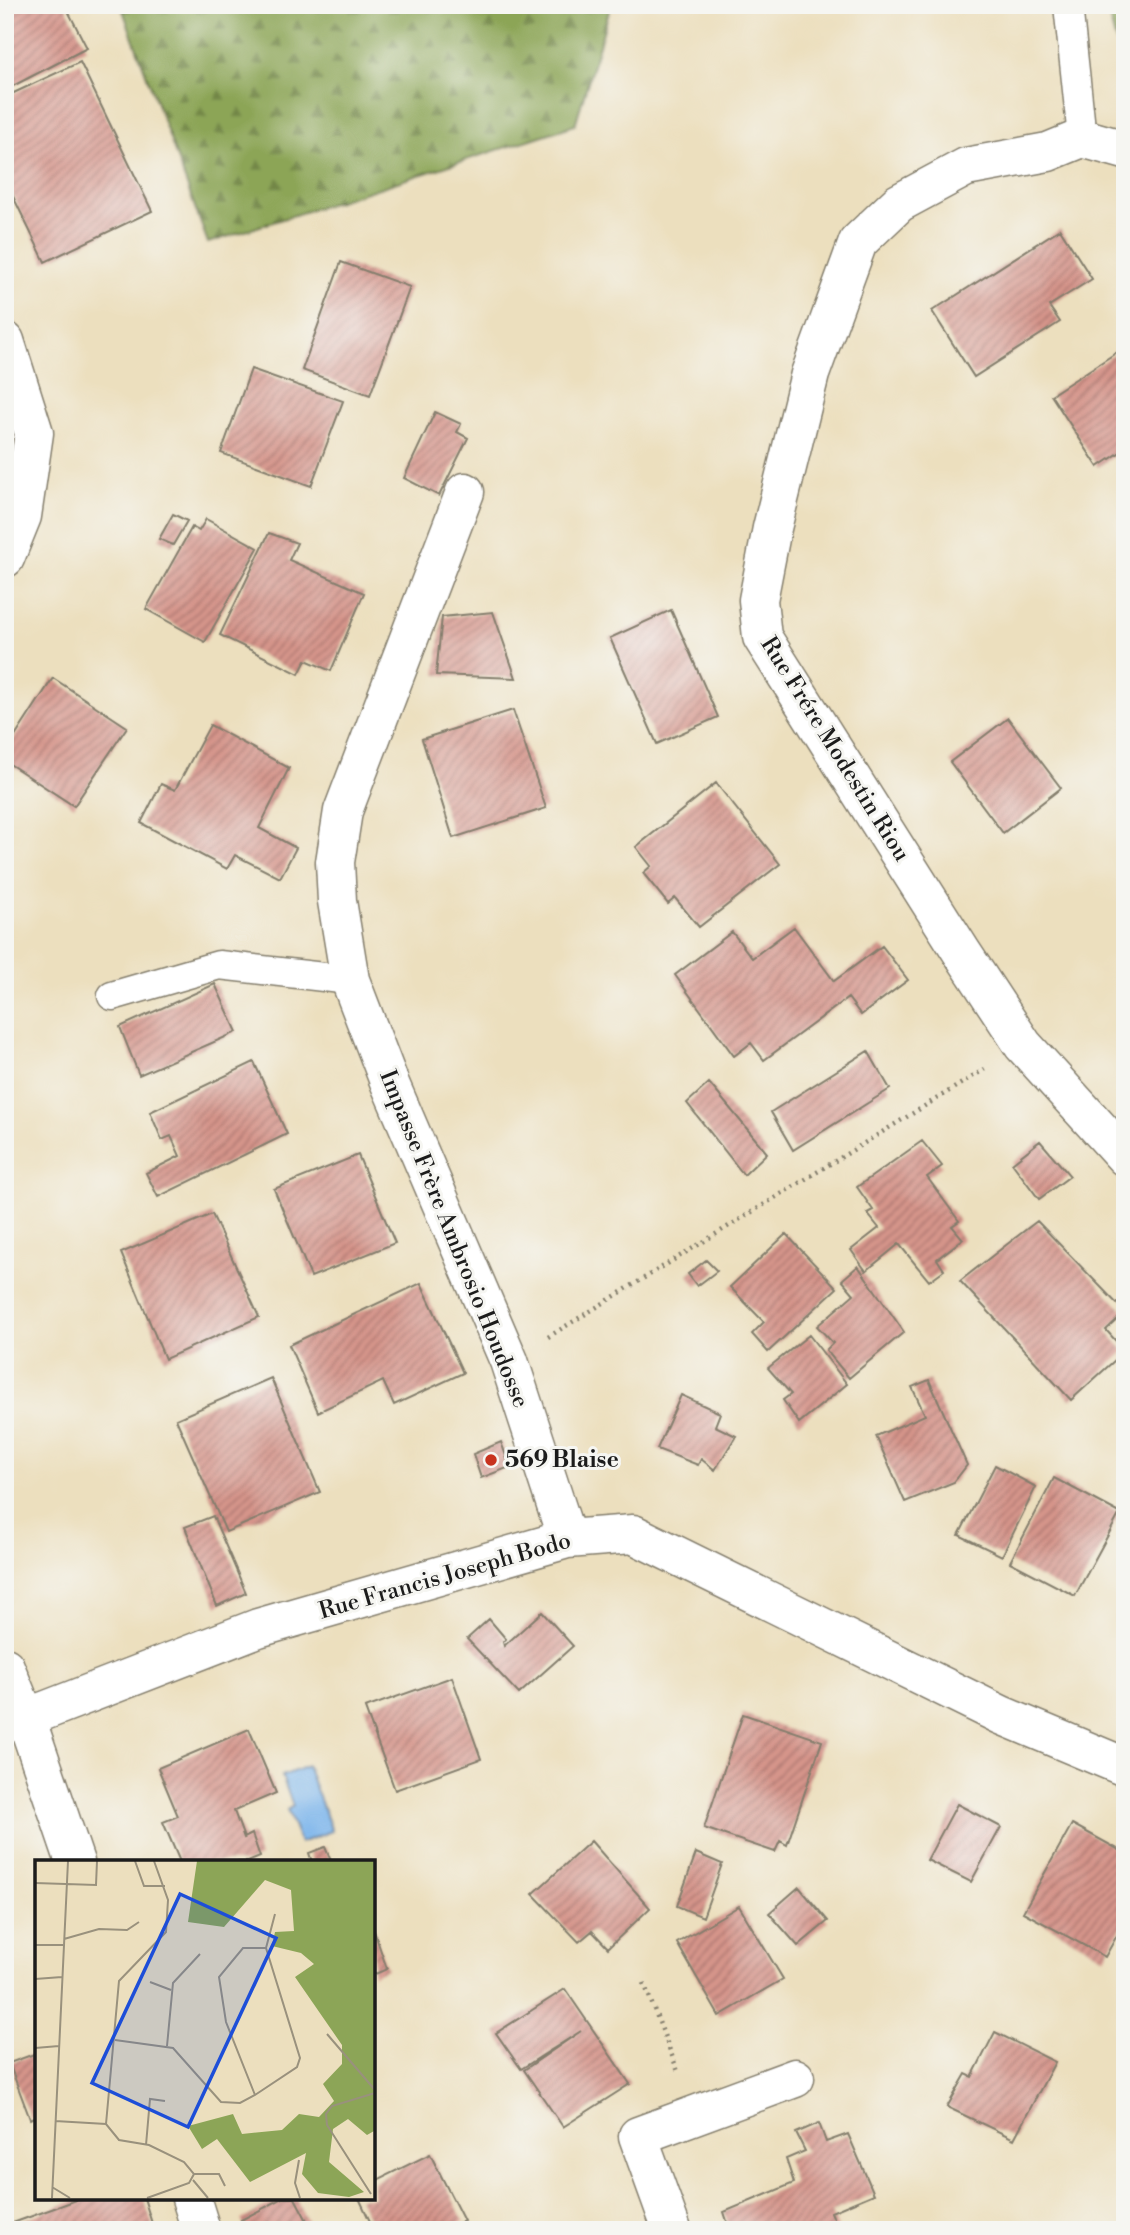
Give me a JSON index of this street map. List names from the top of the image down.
{
  "streets": {
    "street": ["Rue Frére Modestin Riou", "Impasse Frère Ambrosio Houdosse", "Rue Francis Joseph Bodo"]
  },
  "crossings": [
    ["Impasse Frère Ambrosio Houdosse", "Rue Francis Joseph Bodo"]
  ],
  "places": ["569 Blaise"]
}
